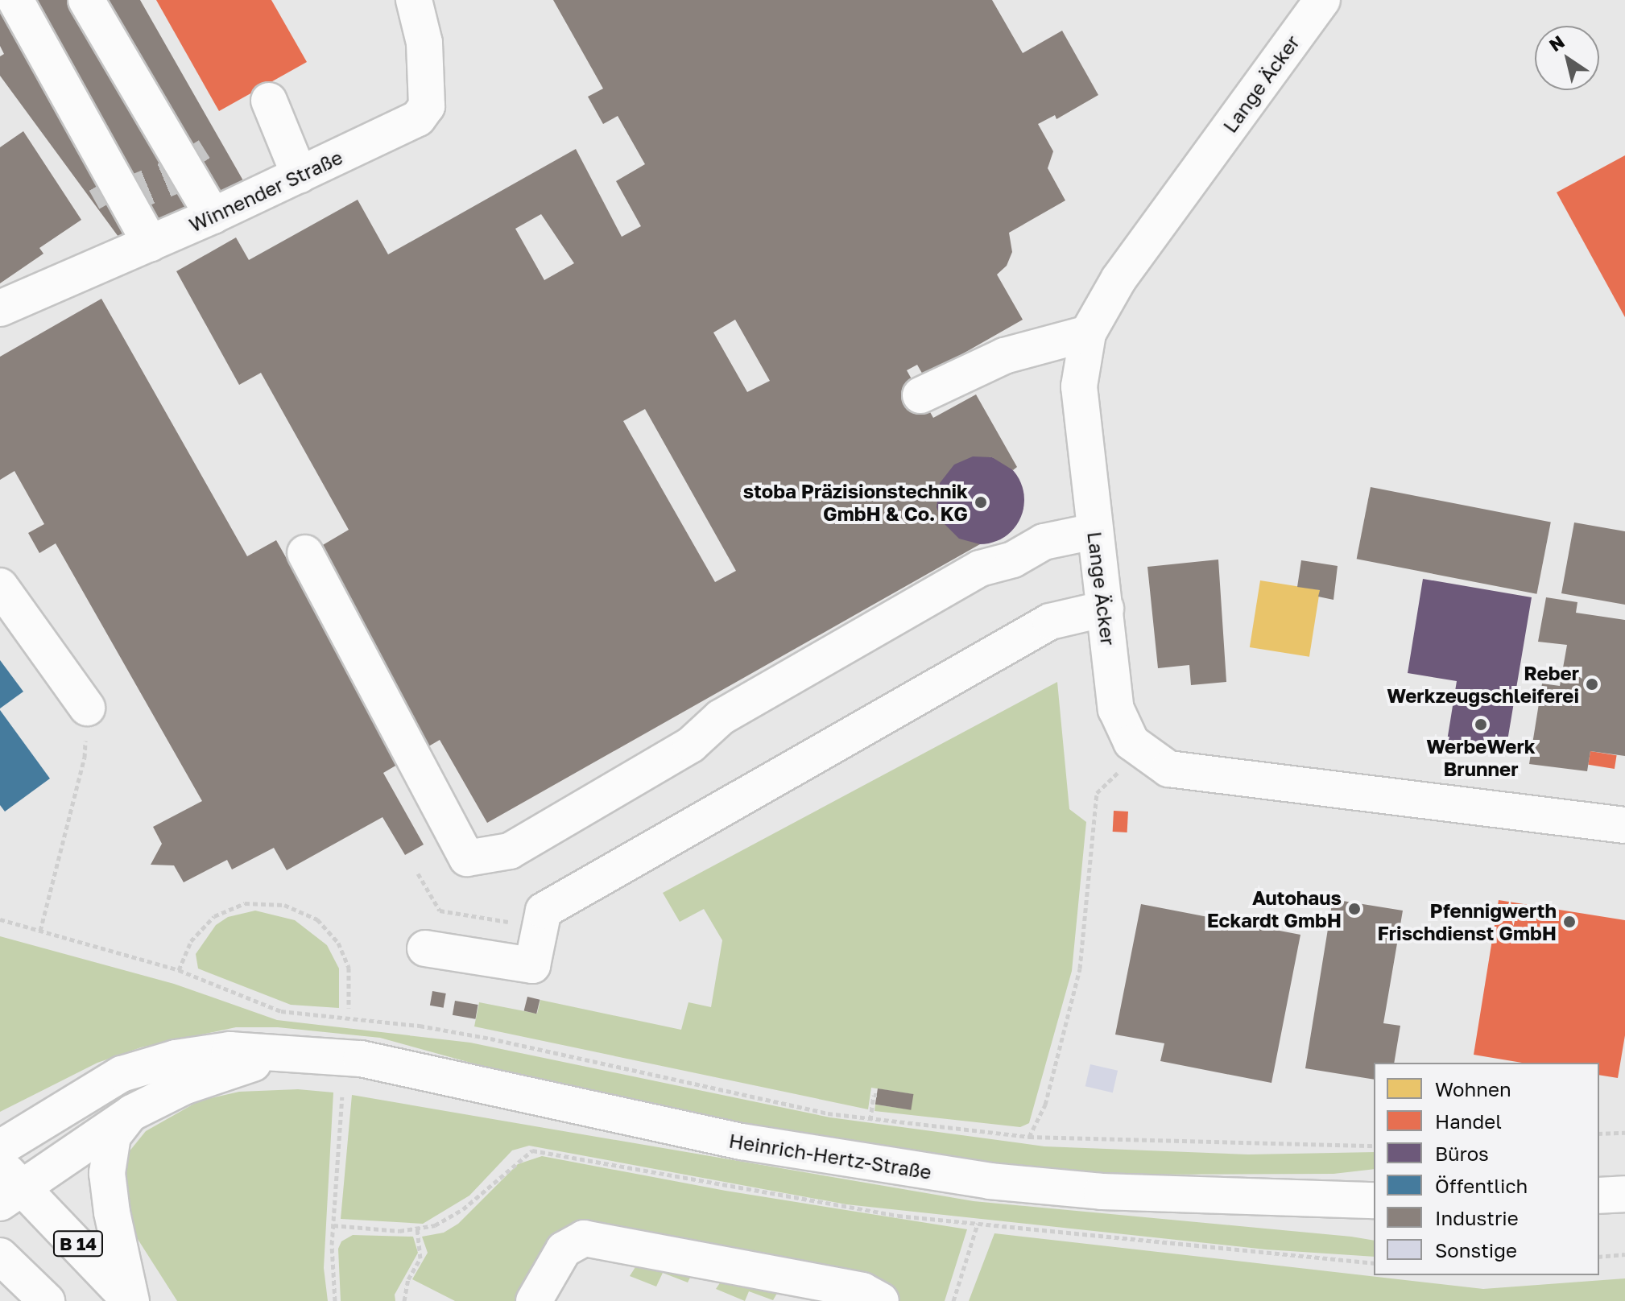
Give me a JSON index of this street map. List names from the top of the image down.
{
  "streets": {
    "main road": [
      "Lange Äcker",
      "Winnender Straße",
      "Heinrich-Hertz-Straße",
      "B 14"
    ]
  },
  "crossings": [
    ["Heinrich-Hertz-Straße", "B 14"]
  ],
  "places": [
    "stoba Präzisionstechnik GmbH & Co. KG",
    "Reber Werkzeugschleiferei",
    "WerbeWerk Brunner",
    "Autohaus Eckardt GmbH",
    "Pfennigwerth Frischdienst GmbH"
  ],
  "legend": [
    "Wohnen",
    "Handel",
    "Büros",
    "Öffentlich",
    "Industrie",
    "Sonstige"
  ],
  "north": "top left"
}
